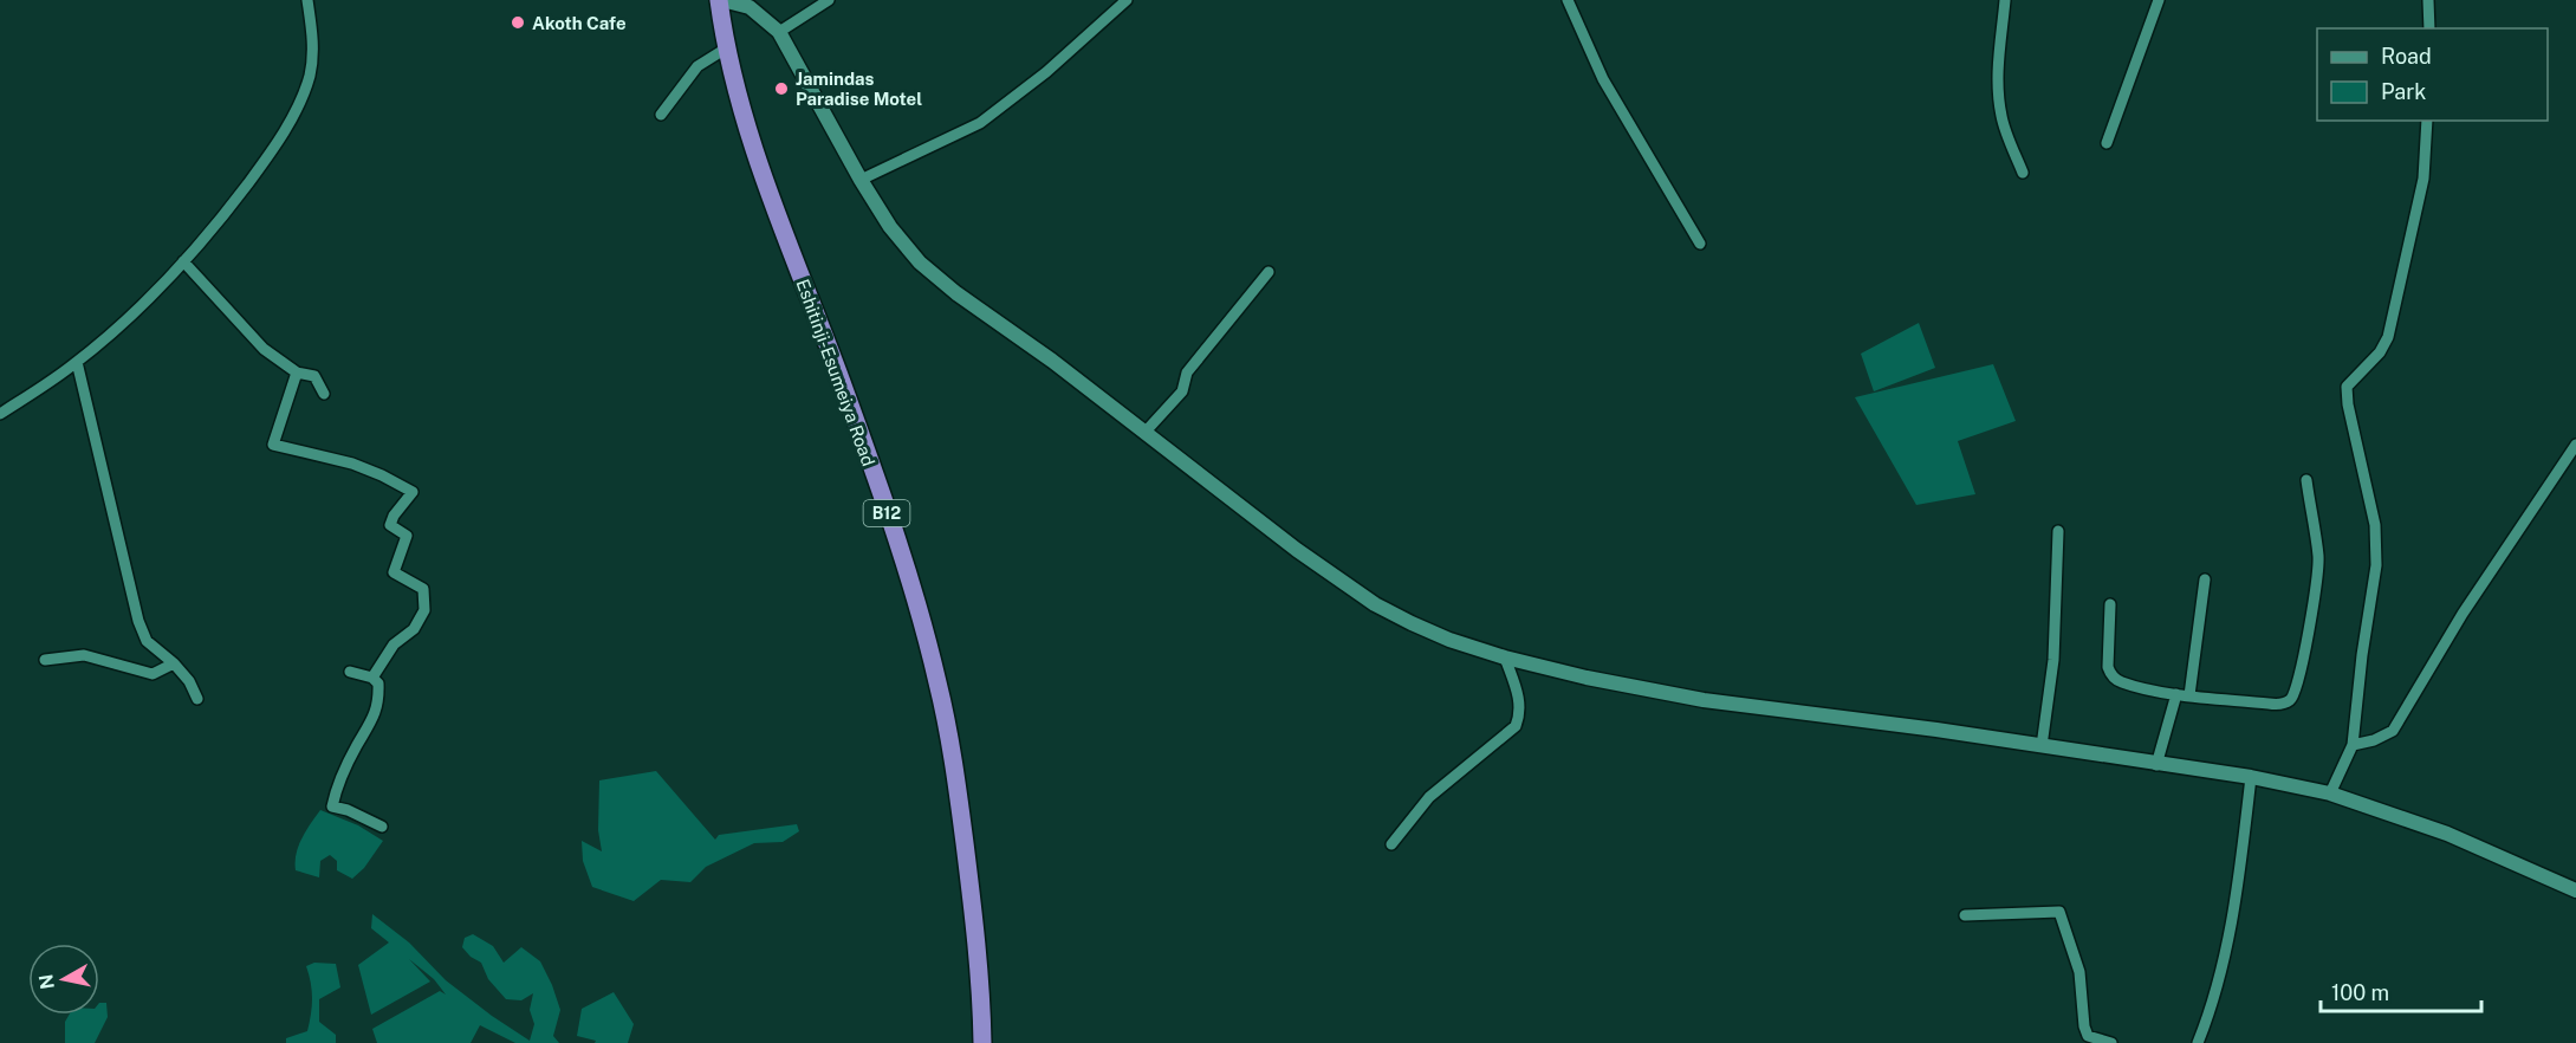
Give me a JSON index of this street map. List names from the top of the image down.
{
  "streets": {
    "highway": ["Eshitinji-Esumeiya Road", "B12"]
  },
  "places": ["Akoth Cafe", "Jamindas Paradise Motel"],
  "legend": ["Road", "Park"],
  "scale_bar": "100 m",
  "north": "left"
}
